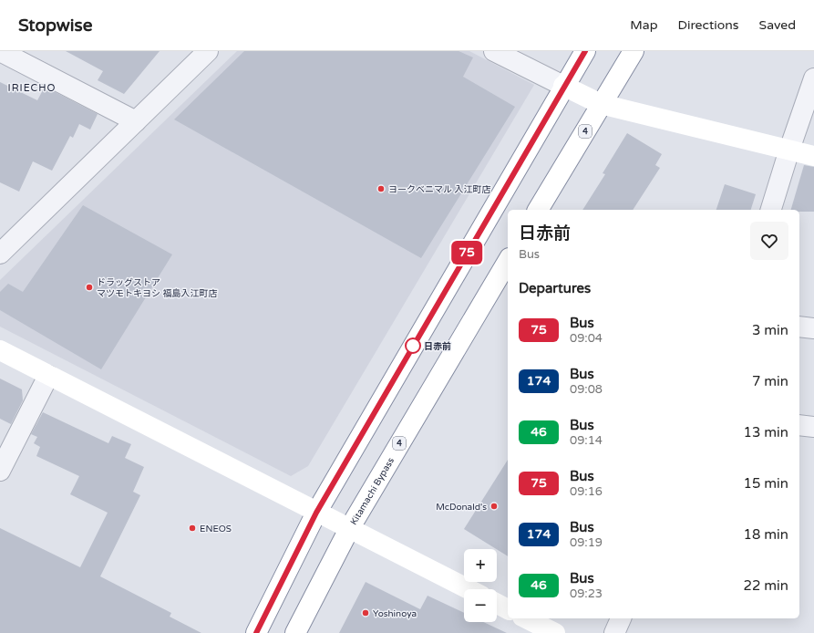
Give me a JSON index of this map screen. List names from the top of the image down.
{
  "streets": {
    "main road": ["4", "Kitamachi Bypass"]
  },
  "districts": ["IRIECHO"],
  "places": [
    "ヨークベニマル 入江町店",
    "ドラッグストア マツモトキヨシ 福島入江町店",
    "日赤前",
    "McDonald's",
    "ENEOS",
    "Yoshinoya"
  ],
  "lines": ["bus line 75"],
  "page": {
    "header": "Stopwise",
    "nav": ["Map", "Directions", "Saved"],
    "on_map": "75",
    "heading": [
      ["日赤前", "Bus"],
      "Departures"
    ],
    "list": [
      {
        "mark": "75",
        "name": "Bus",
        "note": "09:04",
        "value": "3 min"
      },
      {
        "mark": "174",
        "name": "Bus",
        "note": "09:08",
        "value": "7 min"
      },
      {
        "mark": "46",
        "name": "Bus",
        "note": "09:14",
        "value": "13 min"
      },
      {
        "mark": "75",
        "name": "Bus",
        "note": "09:16",
        "value": "15 min"
      },
      {
        "mark": "174",
        "name": "Bus",
        "note": "09:19",
        "value": "18 min"
      },
      {
        "mark": "46",
        "name": "Bus",
        "note": "09:23",
        "value": "22 min"
      }
    ],
    "map_buttons": ["+", "−"]
  }
}
